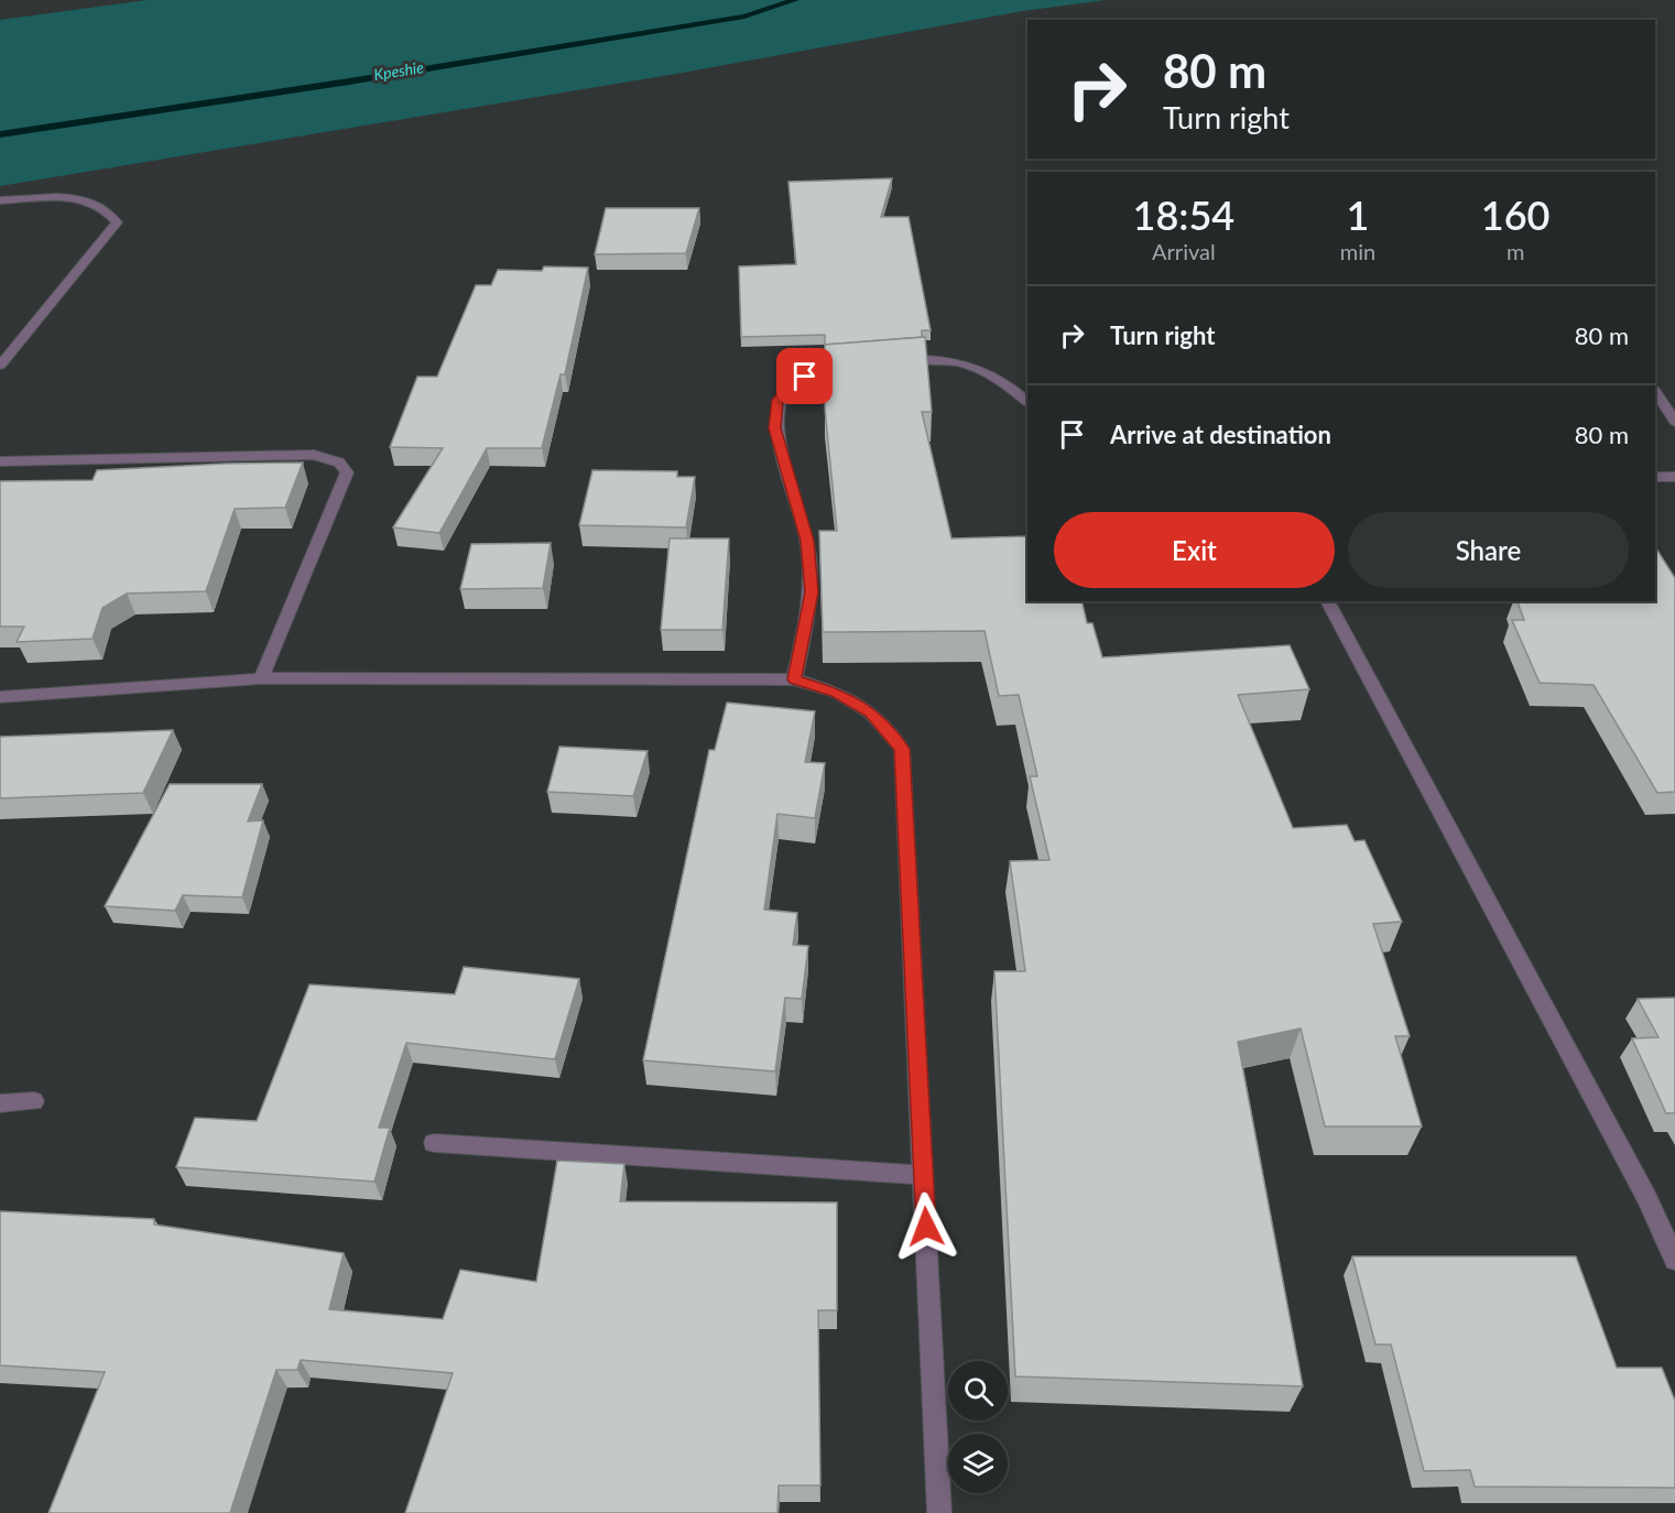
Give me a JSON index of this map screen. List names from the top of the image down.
{
  "water": ["Kpeshie"],
  "page": {
    "turn": ["80 m", "Turn right"],
    "eta": [
      "18:54",
      "Arrival",
      "1",
      "min",
      "160",
      "m"
    ],
    "list": [
      {
        "name": "Turn right",
        "value": "80 m"
      },
      {
        "name": "Arrive at destination",
        "value": "80 m"
      }
    ],
    "buttons": ["Exit", "Share"]
  }
}
